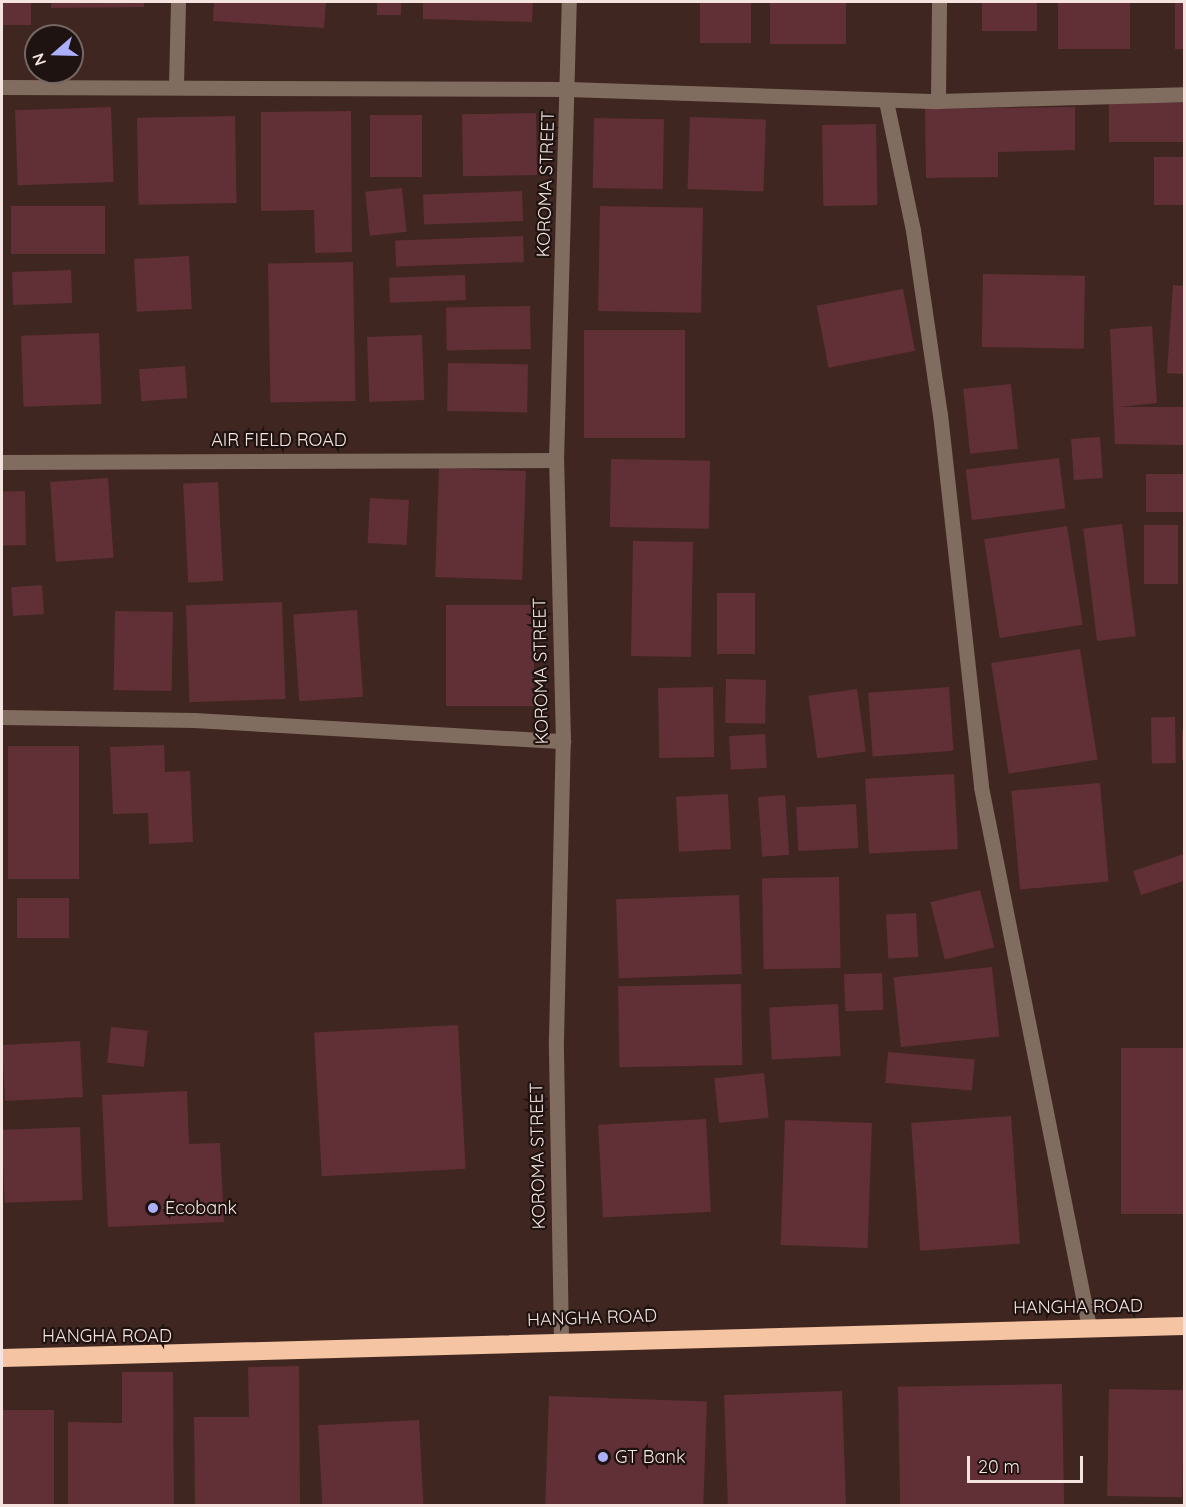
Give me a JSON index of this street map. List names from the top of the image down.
{
  "streets": {
    "highway": ["HANGHA ROAD"],
    "street": ["KOROMA STREET", "AIR FIELD ROAD"]
  },
  "crossings": [
    ["KOROMA STREET", "AIR FIELD ROAD"],
    ["KOROMA STREET", "HANGHA ROAD"]
  ],
  "places": ["Ecobank", "GT Bank"],
  "scale_bar": "20 m",
  "north": "left"
}
